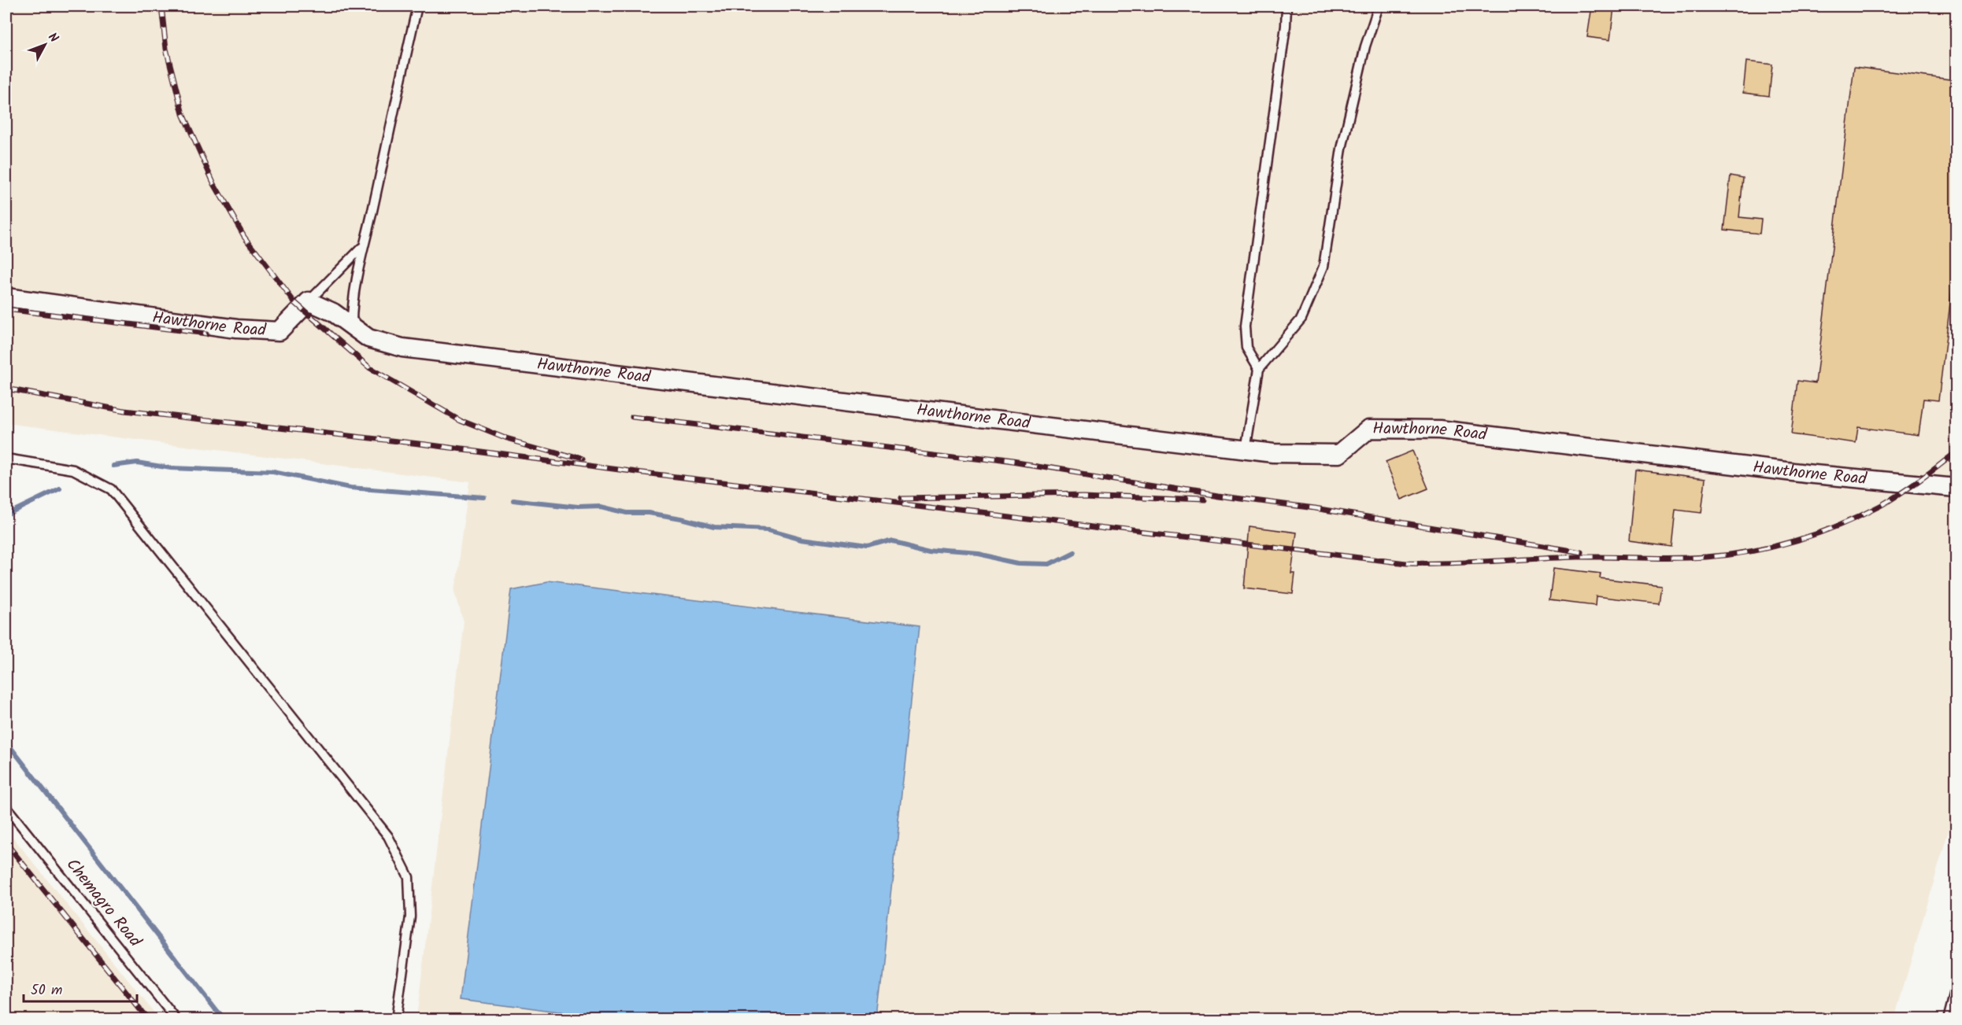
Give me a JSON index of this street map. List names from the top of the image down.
{
  "streets": {
    "street": ["Hawthorne Road"],
    "lane": ["Chemagro Road"]
  },
  "scale_bar": "50 m",
  "north": "top right"
}
